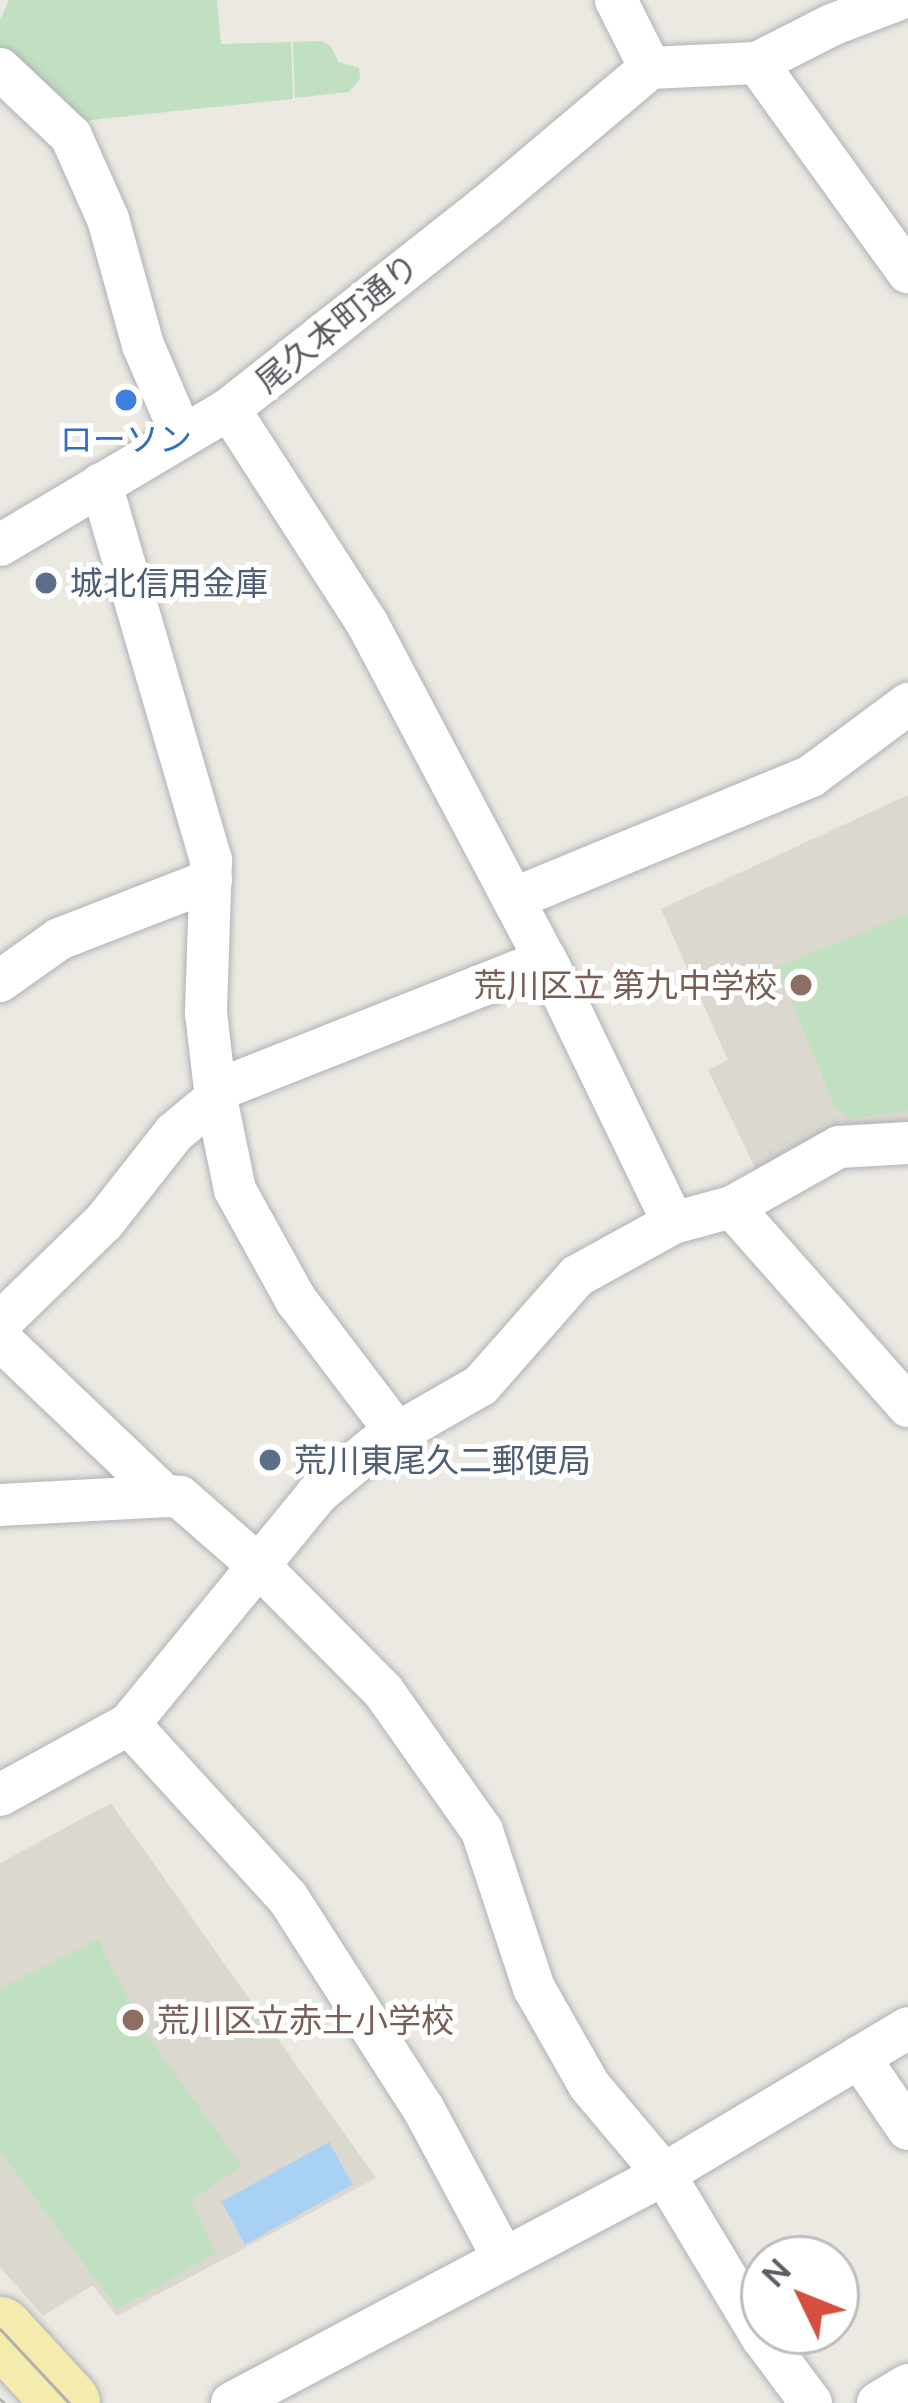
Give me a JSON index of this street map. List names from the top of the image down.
{
  "streets": {
    "street": ["尾久本町通り"]
  },
  "places": [
    "ローソン",
    "城北信用金庫",
    "荒川区立 第九中学校",
    "荒川東尾久二郵便局",
    "荒川区立赤土小学校"
  ],
  "north": "top left"
}
